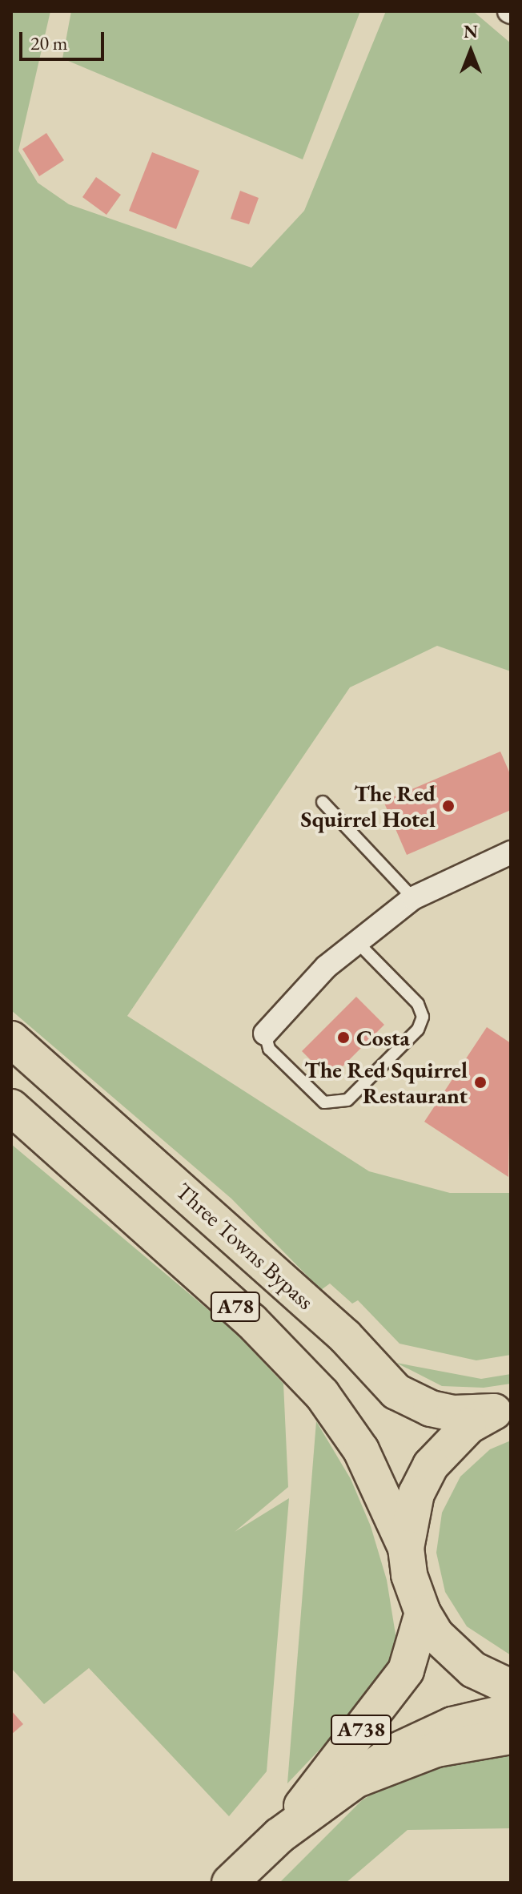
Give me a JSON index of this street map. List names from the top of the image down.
{
  "streets": {
    "main road": ["Three Towns Bypass", "A78", "A738"]
  },
  "crossings": [
    ["Three Towns Bypass", "A78"],
    ["A78", "A738"]
  ],
  "places": ["The Red Squirrel Hotel", "Costa", "The Red Squirrel Restaurant"],
  "scale_bar": "20 m",
  "north": "top"
}
